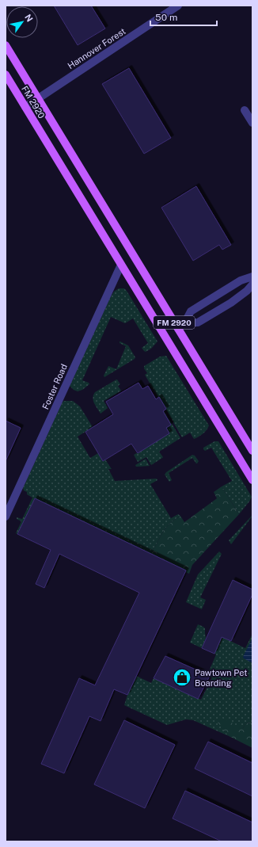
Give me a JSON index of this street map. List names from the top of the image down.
{
  "streets": {
    "main road": ["FM 2920"],
    "street": ["Hannover Forest", "Foster Road"]
  },
  "crossings": [
    ["Hannover Forest", "FM 2920"],
    ["FM 2920", "Foster Road"]
  ],
  "places": {
    "shop": ["Pawtown Pet Boarding"]
  },
  "scale_bar": "50 m",
  "north": "top right"
}
